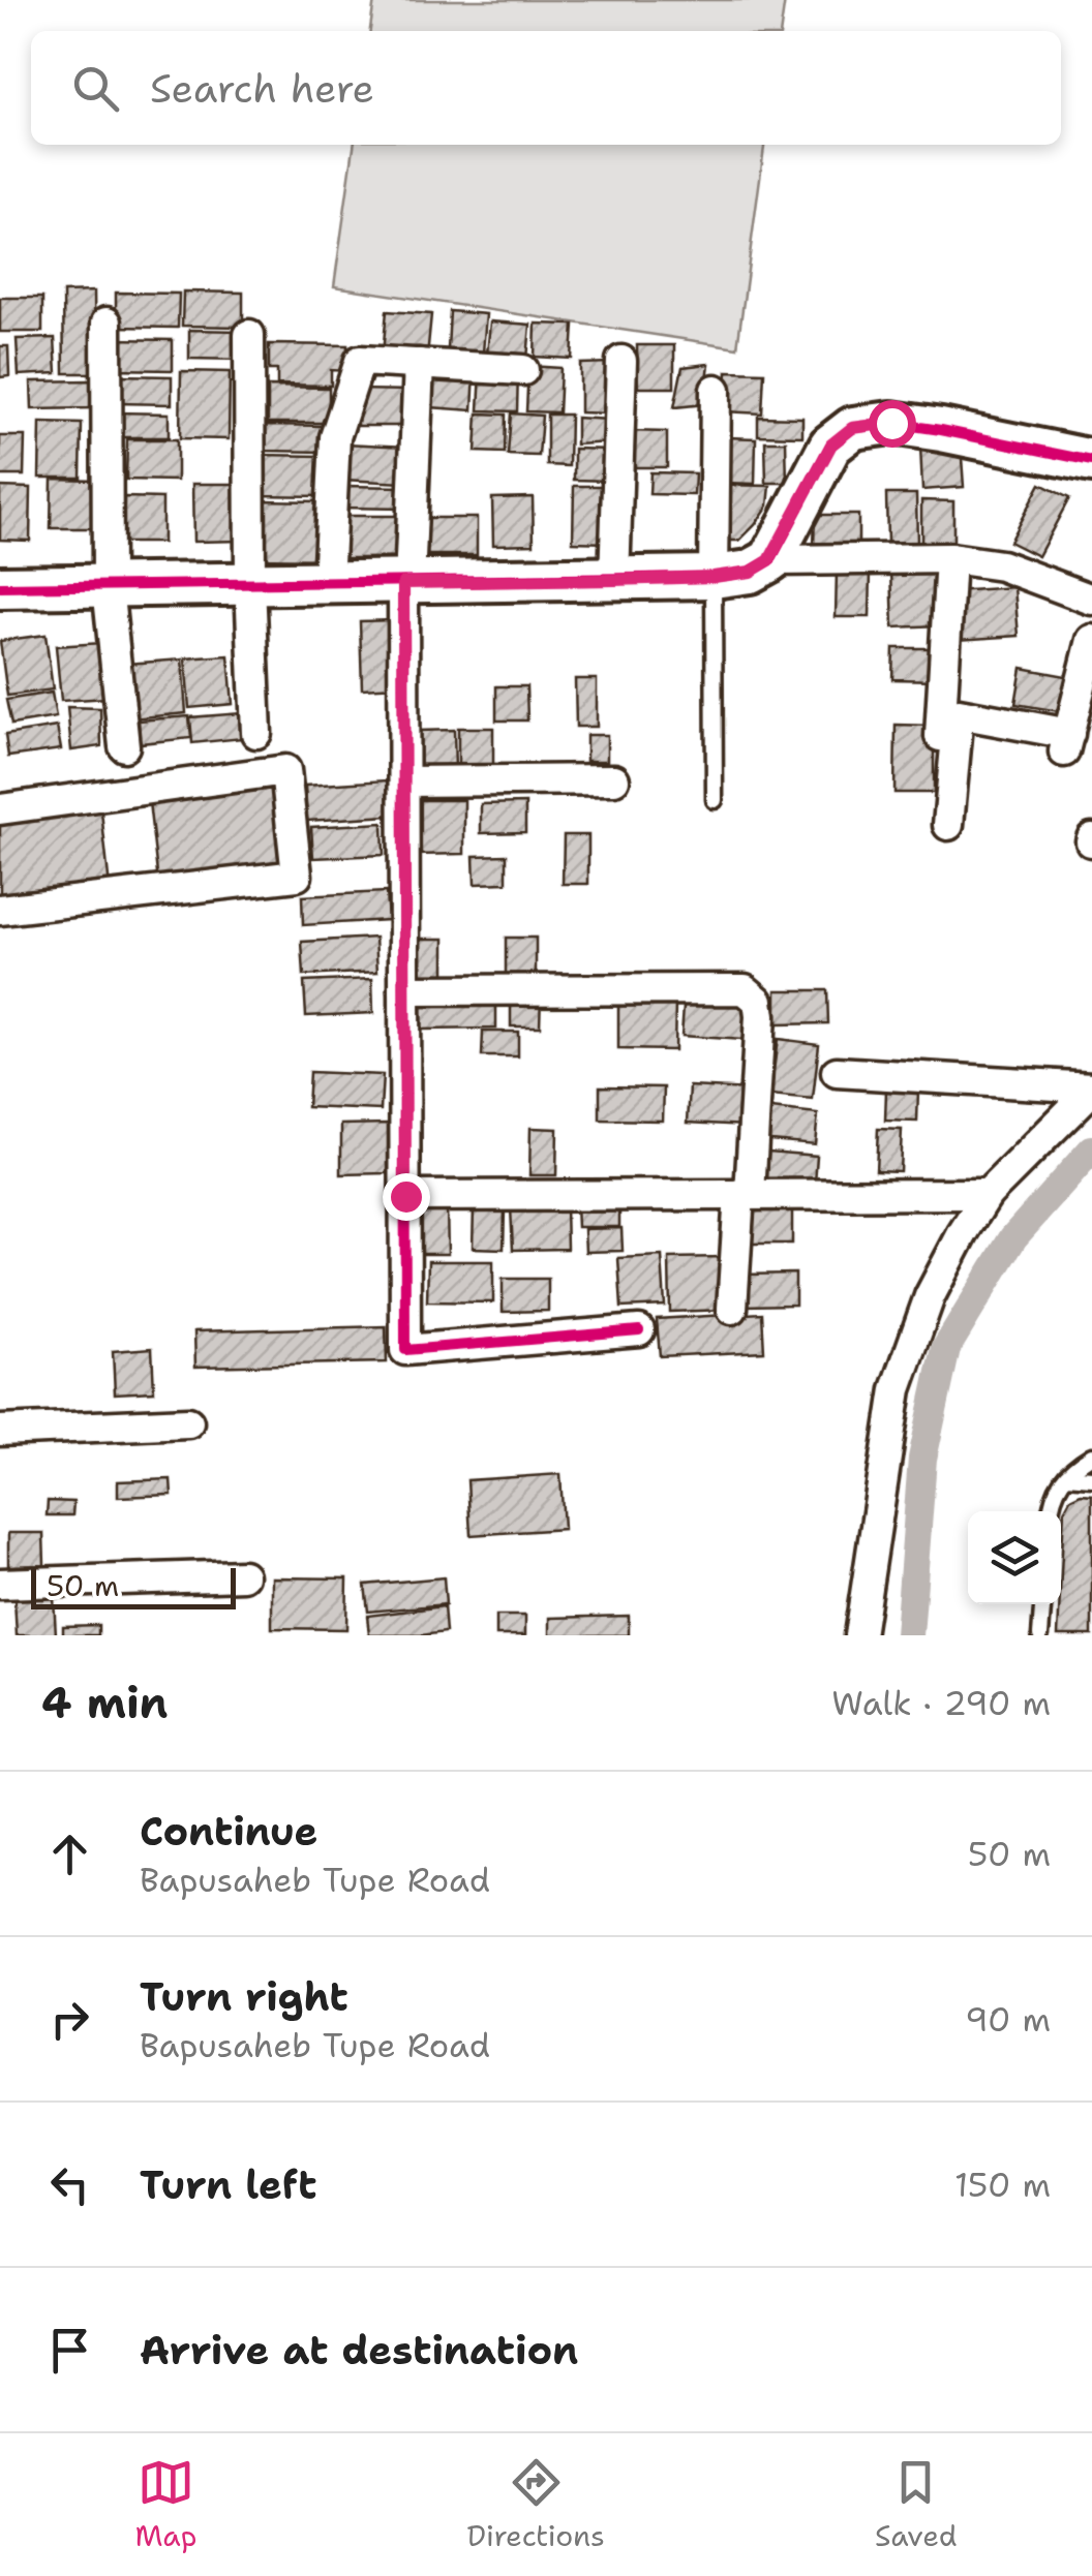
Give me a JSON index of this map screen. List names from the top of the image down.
{
  "scale_bar": "50 m",
  "page": {
    "search": "Search here",
    "scale": "50 m",
    "heading": ["4 min", "Walk · 290 m"],
    "list": [
      ["Continue", "Bapusaheb Tupe Road", "50 m"],
      ["Turn right", "Bapusaheb Tupe Road", "90 m"],
      ["Turn left", "150 m"],
      "Arrive at destination"
    ],
    "nav": ["Map", "Directions", "Saved"]
  }
}
